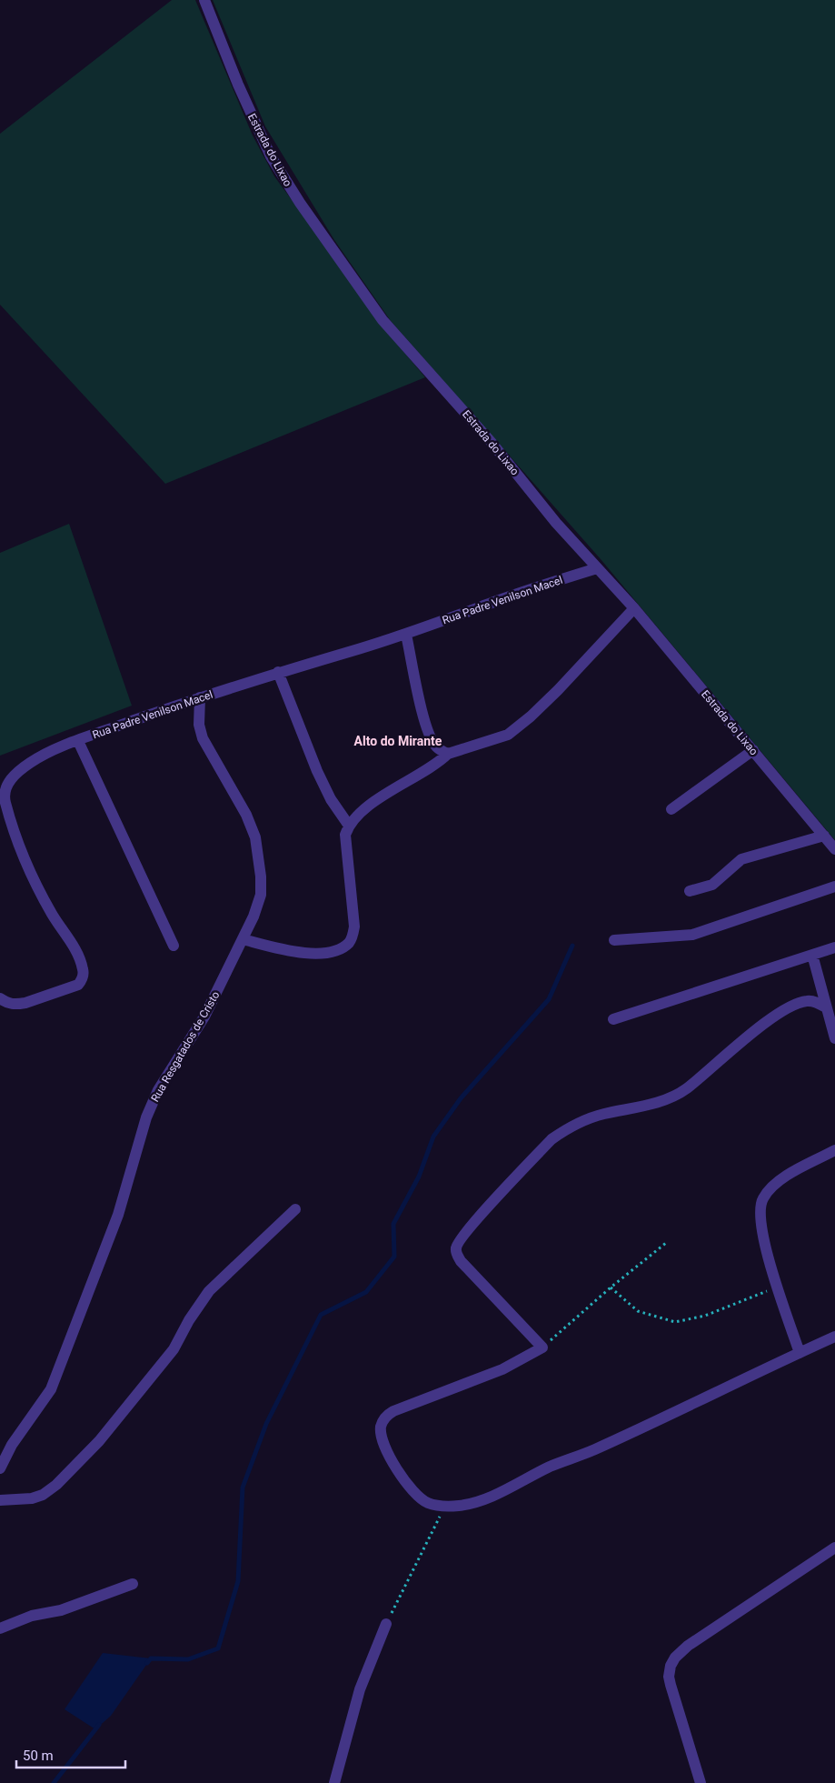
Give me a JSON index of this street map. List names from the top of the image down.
{
  "streets": {
    "street": ["Estrada do Lixao", "Rua Padre Venilson Macel", "Rua Resgatados de Cristo"]
  },
  "crossings": [
    ["Estrada do Lixao", "Rua Padre Venilson Macel"],
    ["Rua Padre Venilson Macel", "Rua Resgatados de Cristo"]
  ],
  "districts": ["Alto do Mirante"],
  "scale_bar": "50 m"
}
